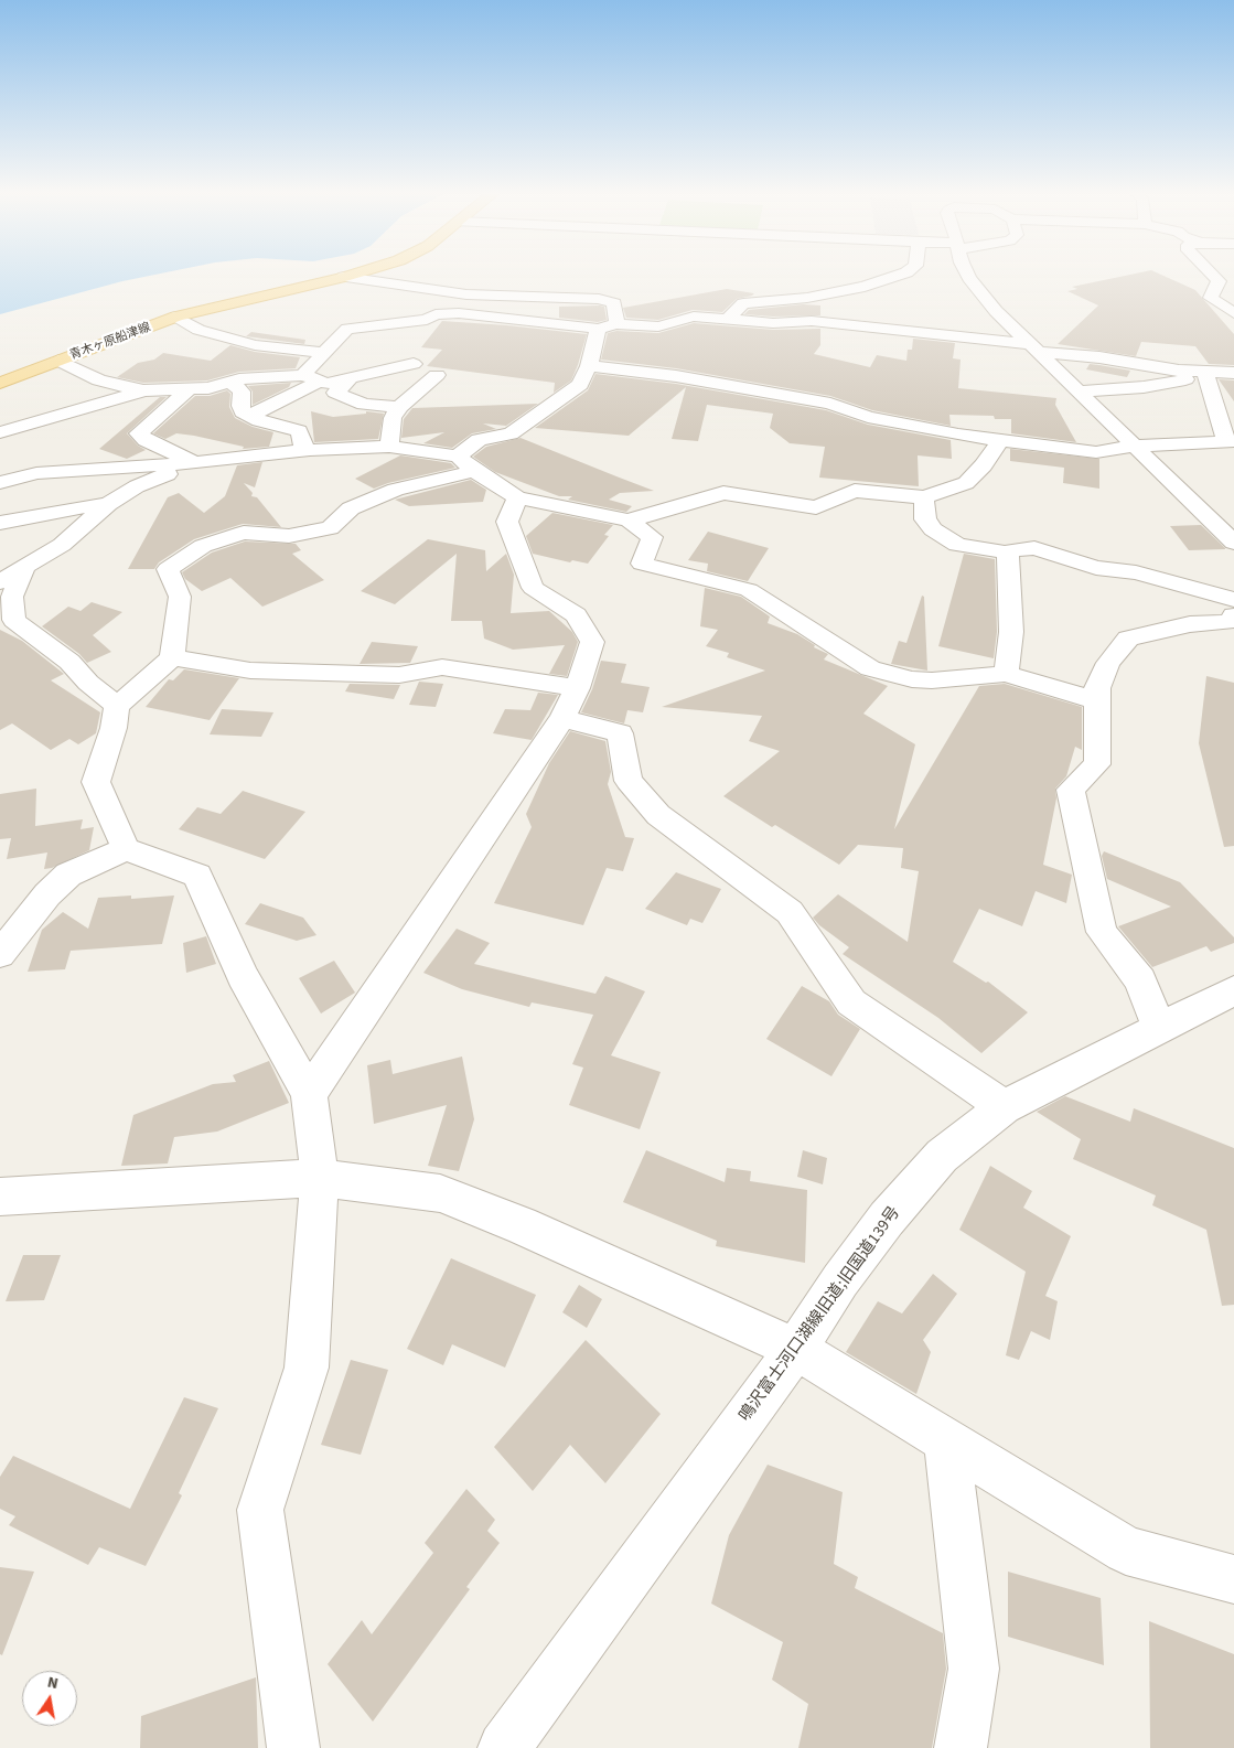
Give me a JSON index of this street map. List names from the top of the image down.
{
  "streets": {
    "main road": ["青木ヶ原船津線"],
    "street": ["鳴沢富士河口湖線旧道;旧国道139号"]
  },
  "north": "top"
}
